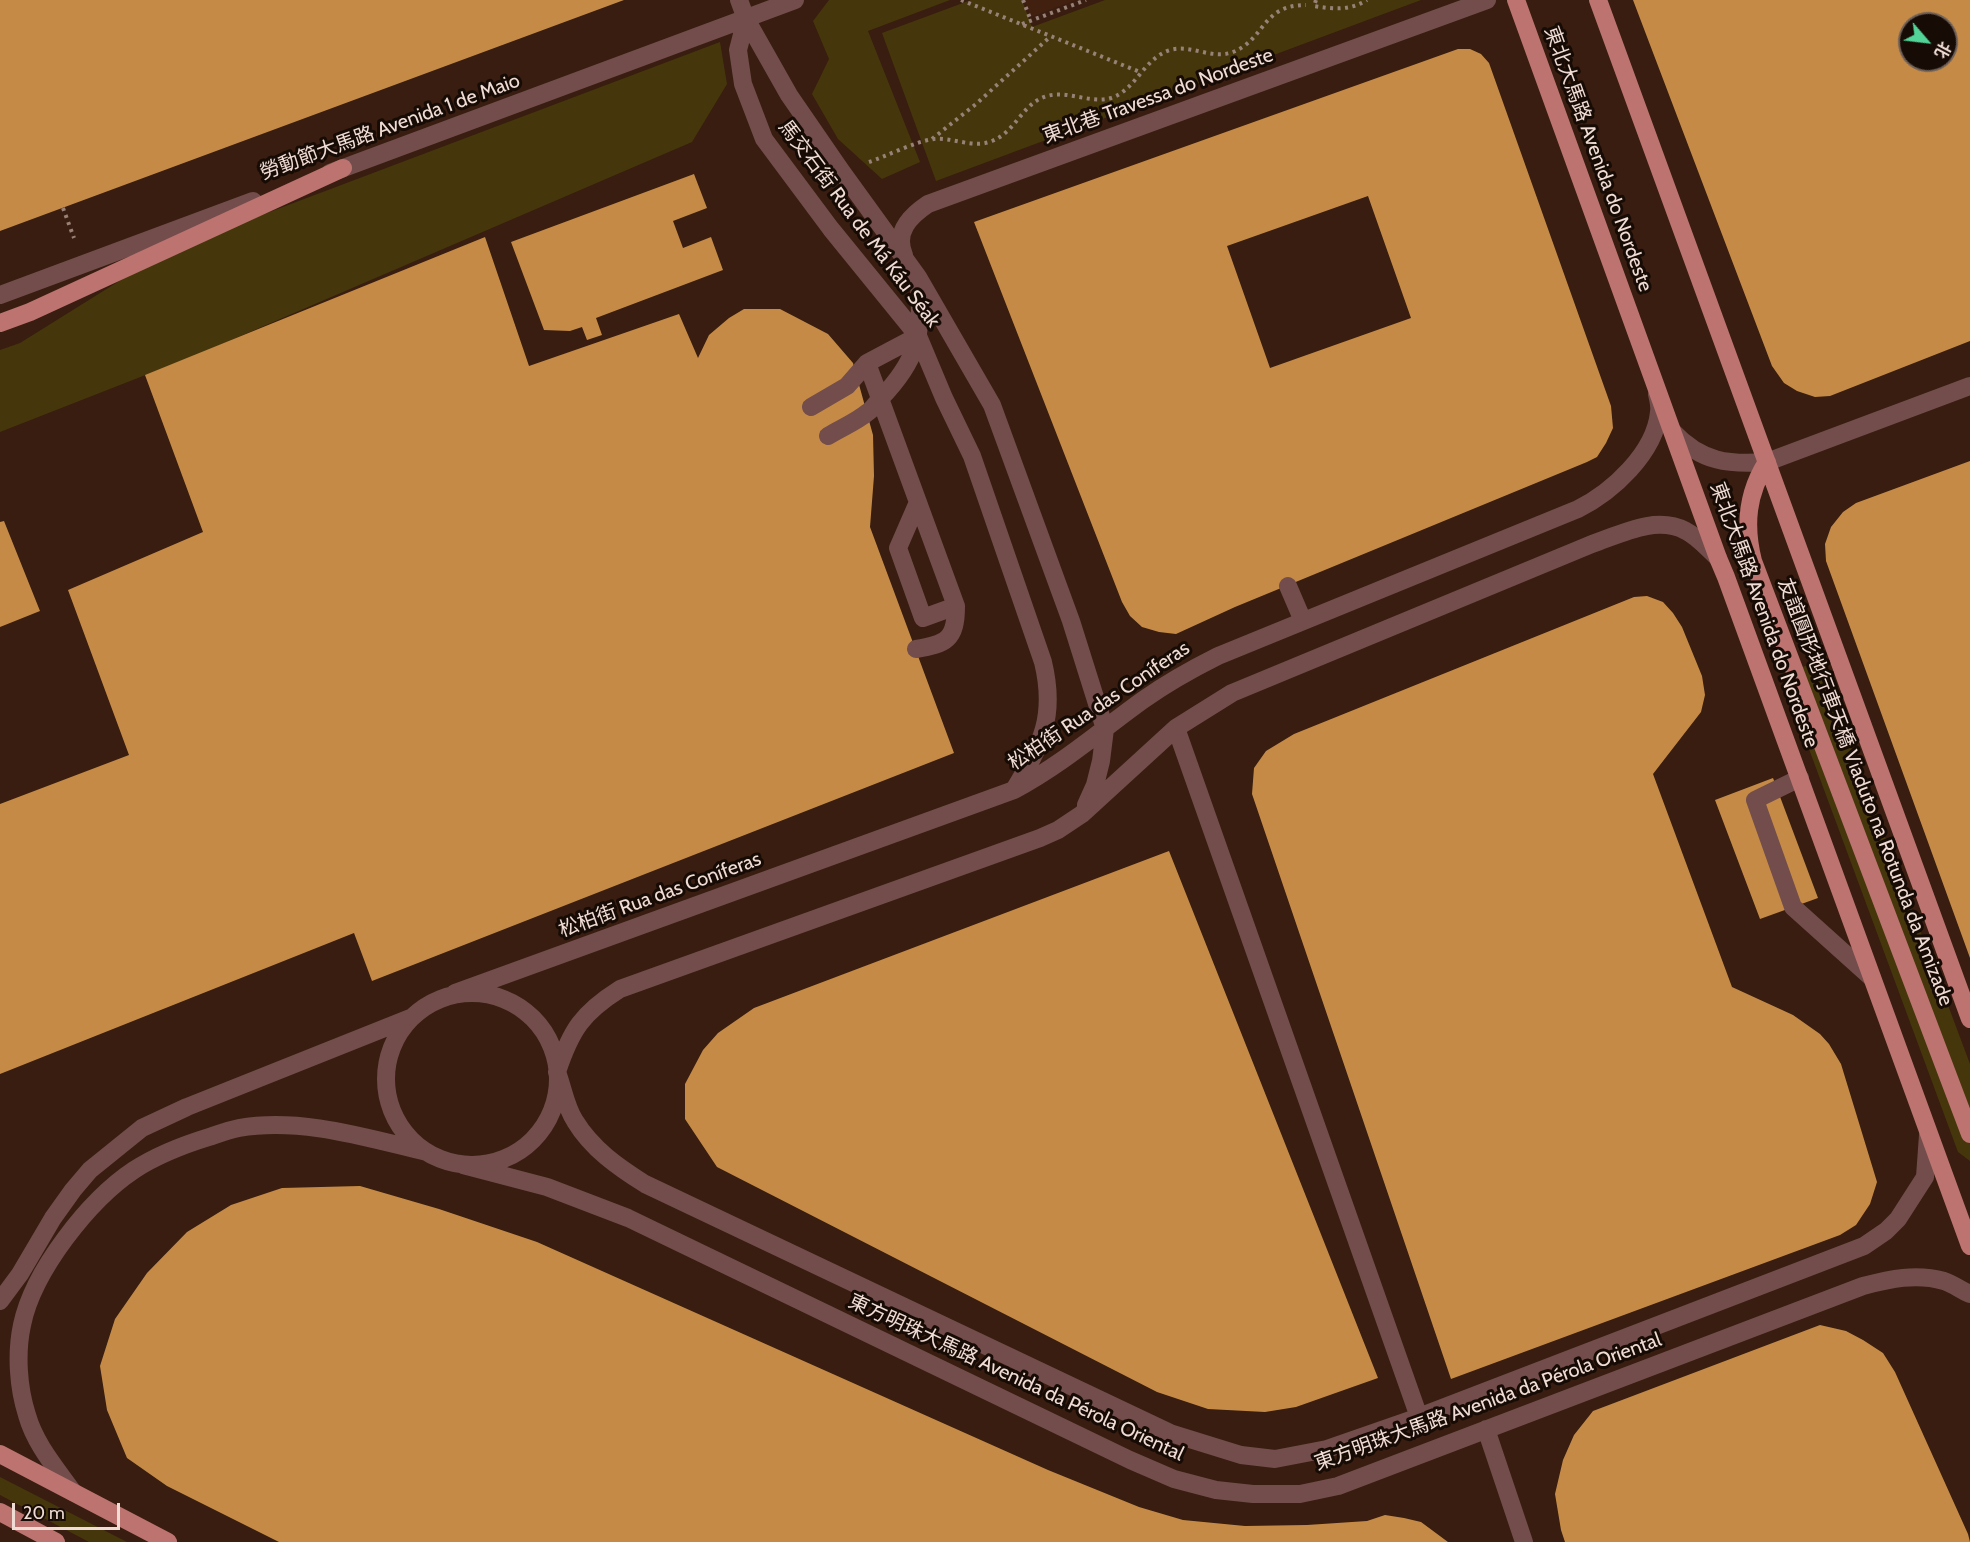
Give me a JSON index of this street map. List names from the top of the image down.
{
  "streets": {
    "main road": ["東北大馬路 Avenida do Nordeste", "友誼圓形地行車天橋 Viaduto na Rotunda da Amizade"],
    "street": [
      "東北巷 Travessa do Nordeste",
      "勞動節大馬路 Avenida 1 de Maio",
      "馬交石街 Rua de Má Káu Séak",
      "松柏街 Rua das Coníferas",
      "東方明珠大馬路 Avenida da Pérola Oriental"
    ]
  },
  "crossings": [
    ["東北巷 Travessa do Nordeste", "馬交石街 Rua de Má Káu Séak"],
    ["勞動節大馬路 Avenida 1 de Maio", "馬交石街 Rua de Má Káu Séak"],
    ["東北大馬路 Avenida do Nordeste", "松柏街 Rua das Coníferas"],
    ["東北大馬路 Avenida do Nordeste", "東方明珠大馬路 Avenida da Pérola Oriental"],
    ["馬交石街 Rua de Má Káu Séak", "松柏街 Rua das Coníferas"],
    ["松柏街 Rua das Coníferas", "東方明珠大馬路 Avenida da Pérola Oriental"]
  ],
  "scale_bar": "20 m",
  "north": "bottom right"
}
